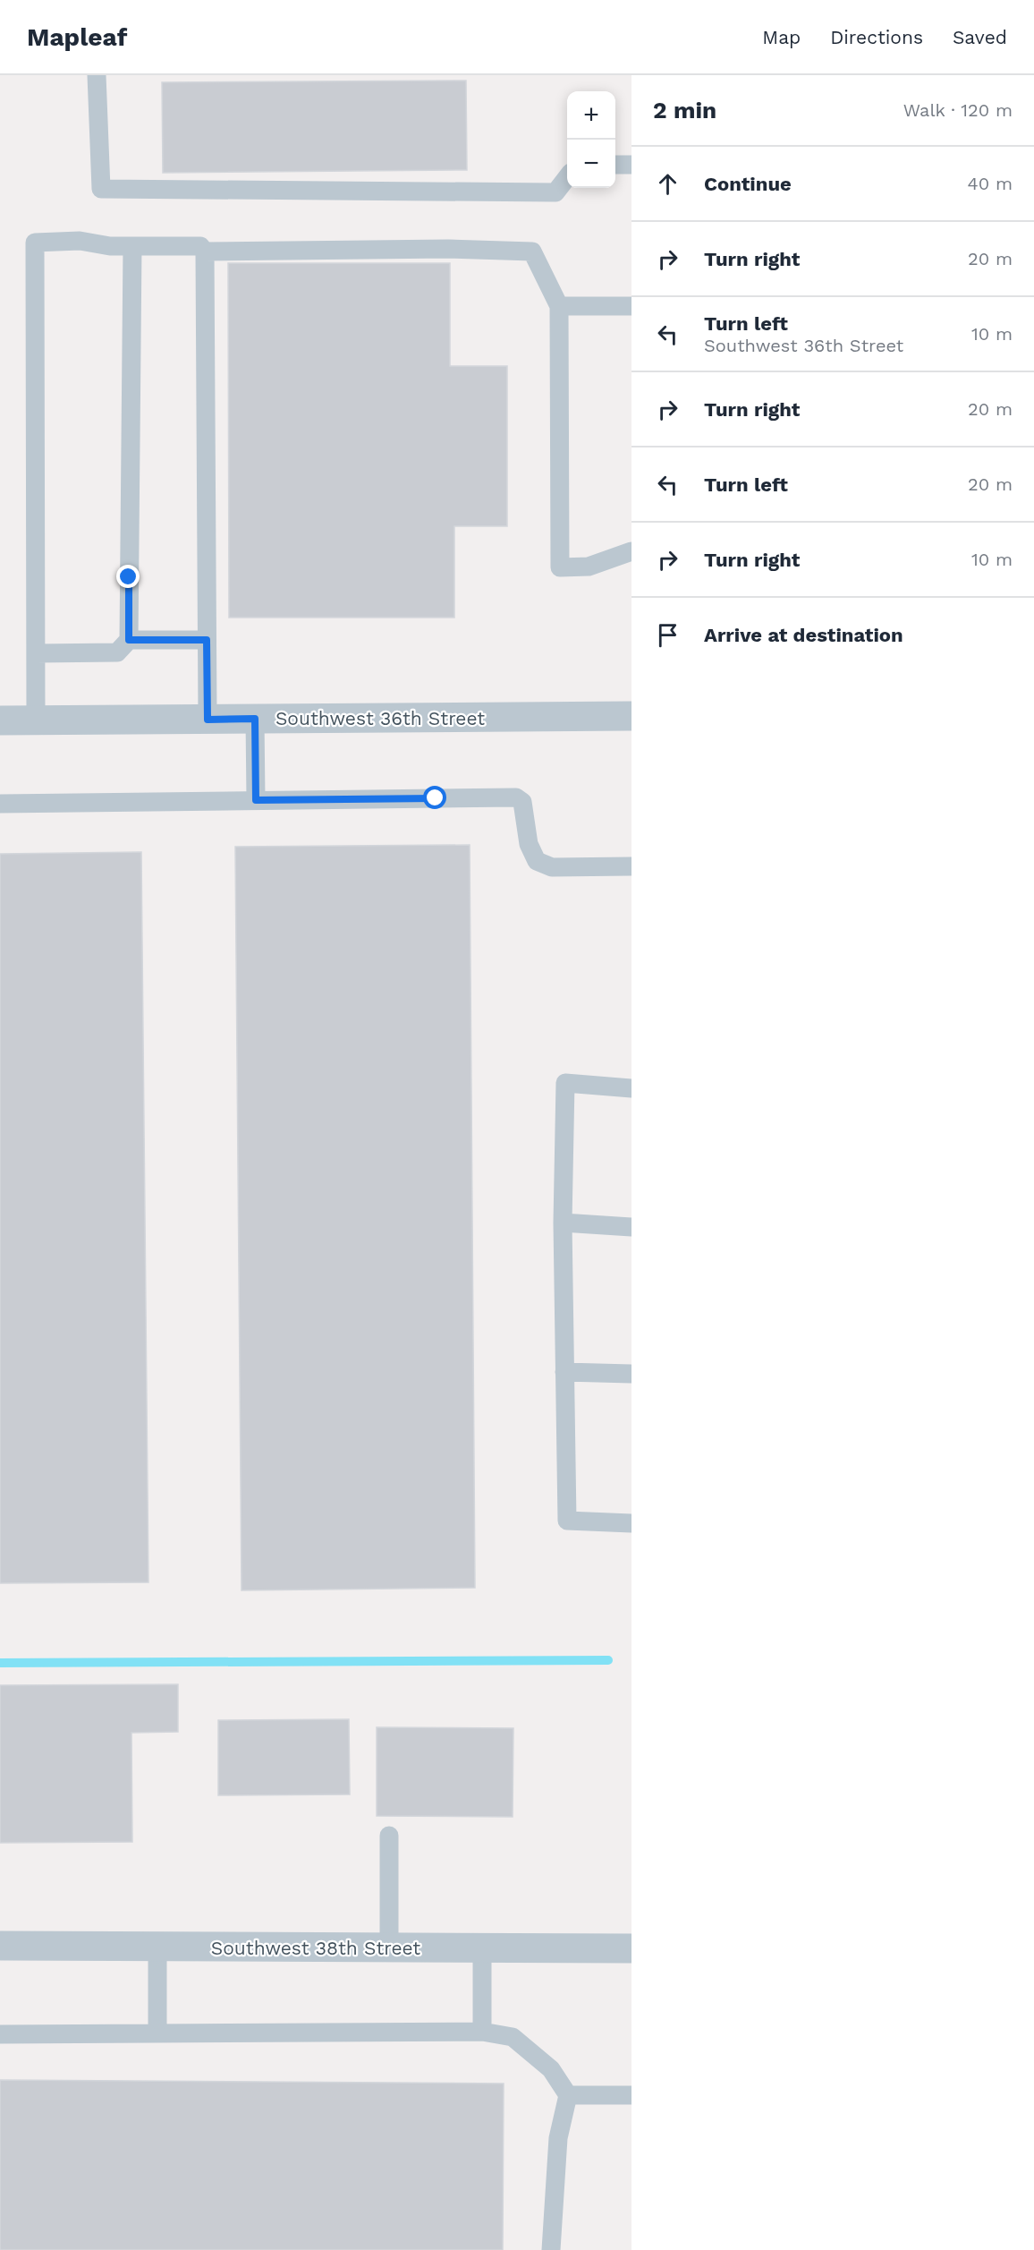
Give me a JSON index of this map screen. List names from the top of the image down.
{
  "streets": {
    "street": ["Southwest 36th Street", "Southwest 38th Street"]
  },
  "page": {
    "header": "Mapleaf",
    "nav": ["Map", "Directions", "Saved"],
    "heading": ["2 min", "Walk · 120 m"],
    "map_buttons": ["+", "−"],
    "list": [
      ["Continue", "40 m"],
      ["Turn right", "20 m"],
      ["Turn left", "Southwest 36th Street", "10 m"],
      ["Turn right", "20 m"],
      ["Turn left", "20 m"],
      ["Turn right", "10 m"],
      "Arrive at destination"
    ]
  }
}
